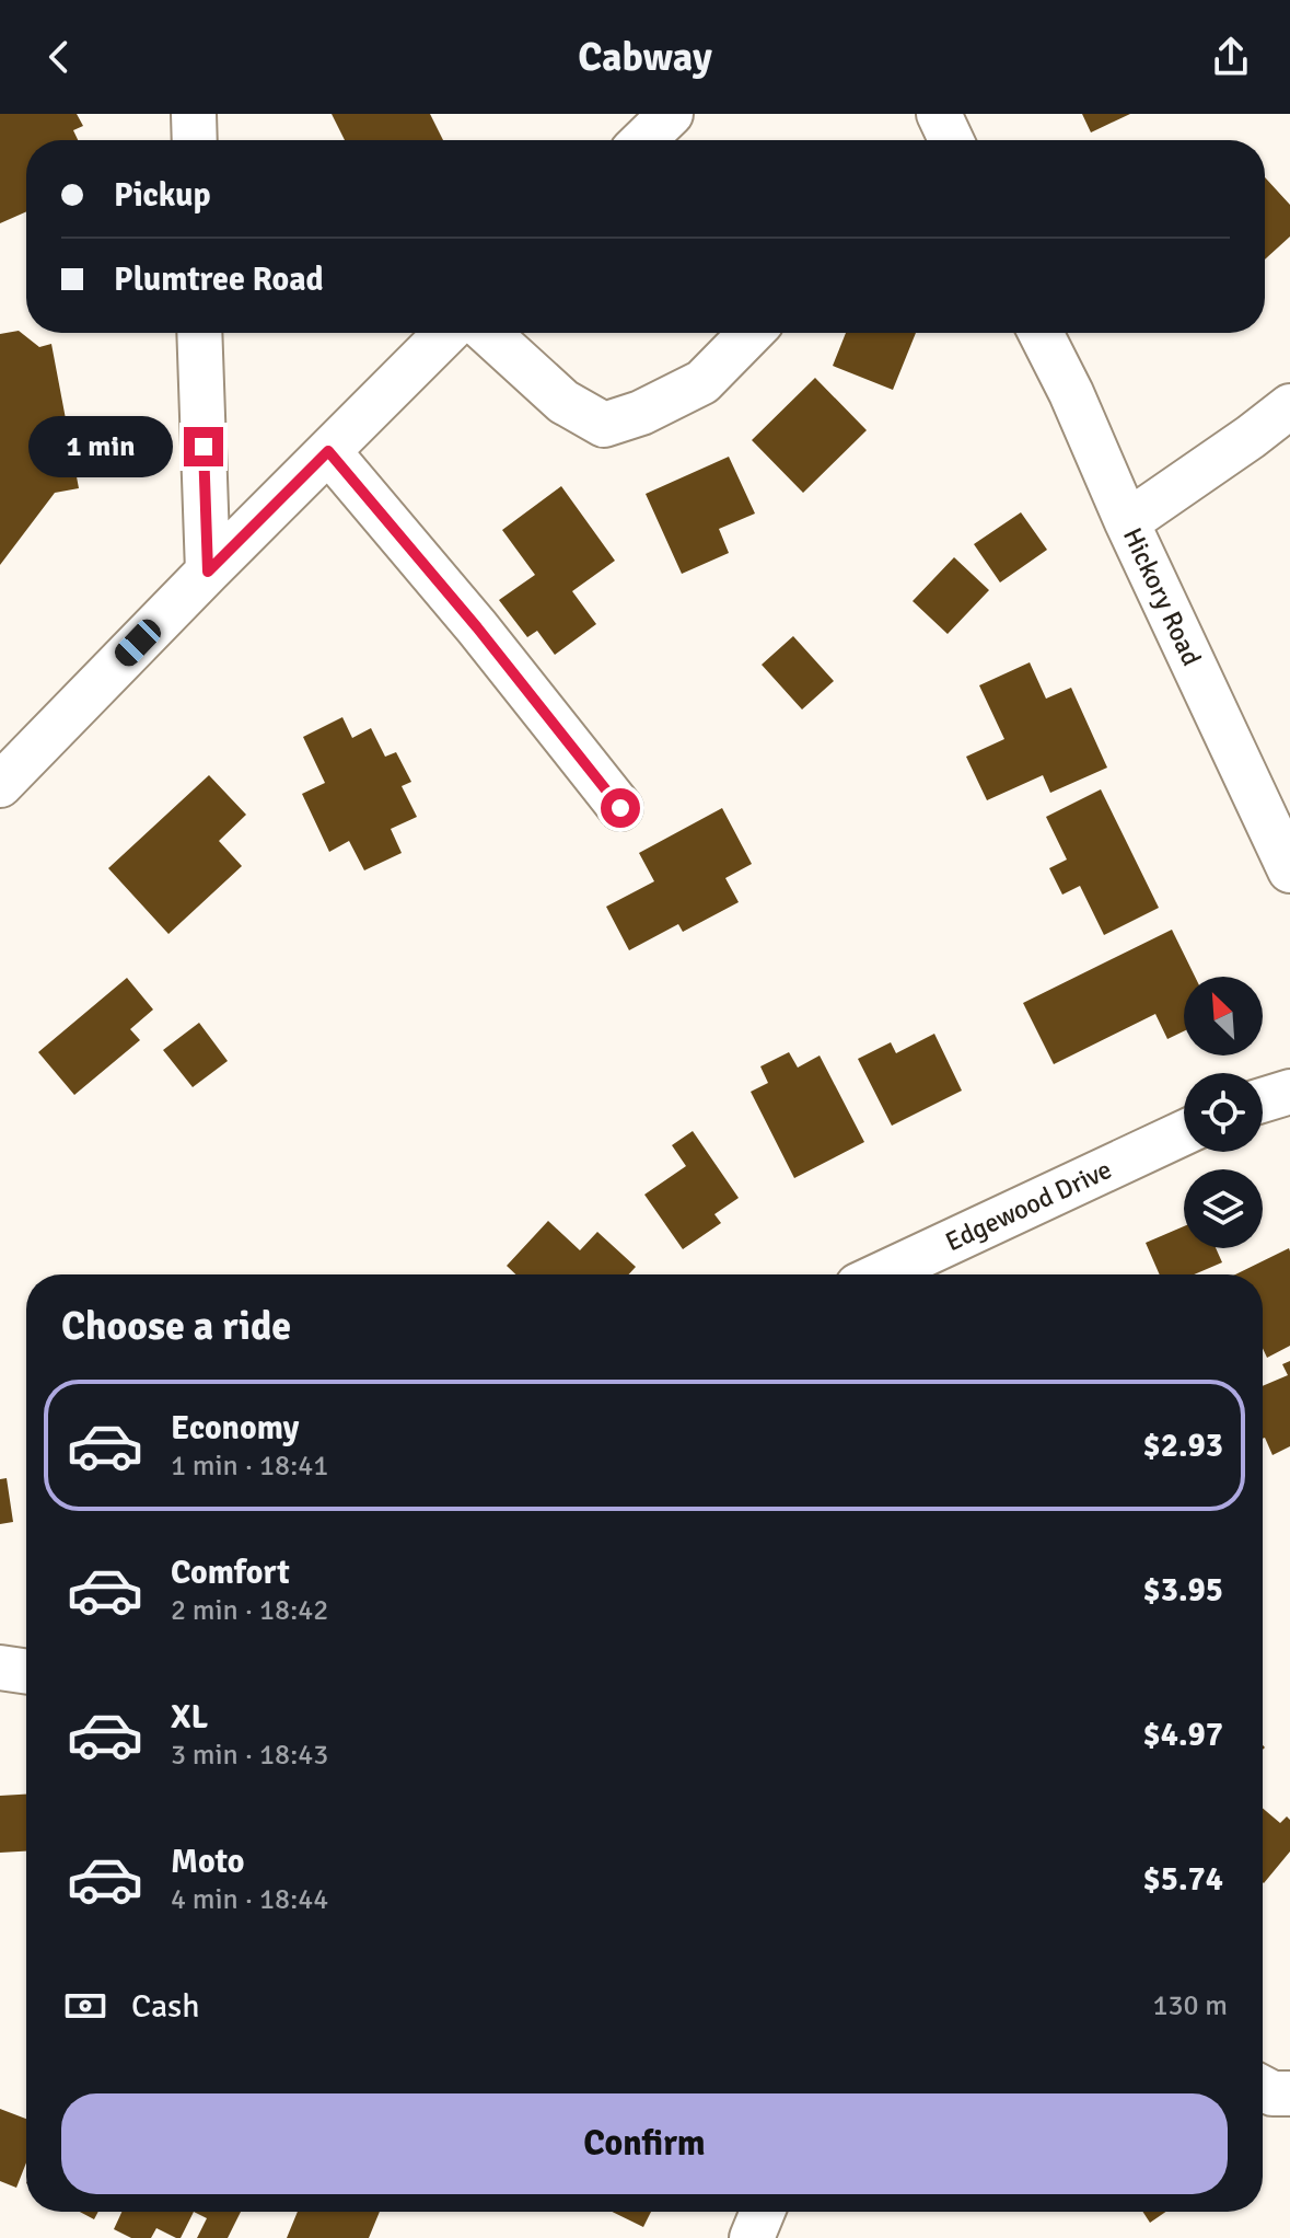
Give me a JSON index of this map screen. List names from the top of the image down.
{
  "streets": {
    "street": ["Hickory Road", "Edgewood Drive"]
  },
  "north": "top left",
  "page": {
    "header": "Cabway",
    "banner": ["Pickup", "Plumtree Road"],
    "bubble": "1 min",
    "heading": "Choose a ride",
    "list": [
      {
        "name": "Economy",
        "note": "1 min · 18:41",
        "value": "$2.93"
      },
      {
        "name": "Comfort",
        "note": "2 min · 18:42",
        "value": "$3.95"
      },
      {
        "name": "XL",
        "note": "3 min · 18:43",
        "value": "$4.97"
      },
      {
        "name": "Moto",
        "note": "4 min · 18:44",
        "value": "$5.74"
      }
    ],
    "pay": ["Cash", "130 m"],
    "buttons": "Confirm"
  }
}
